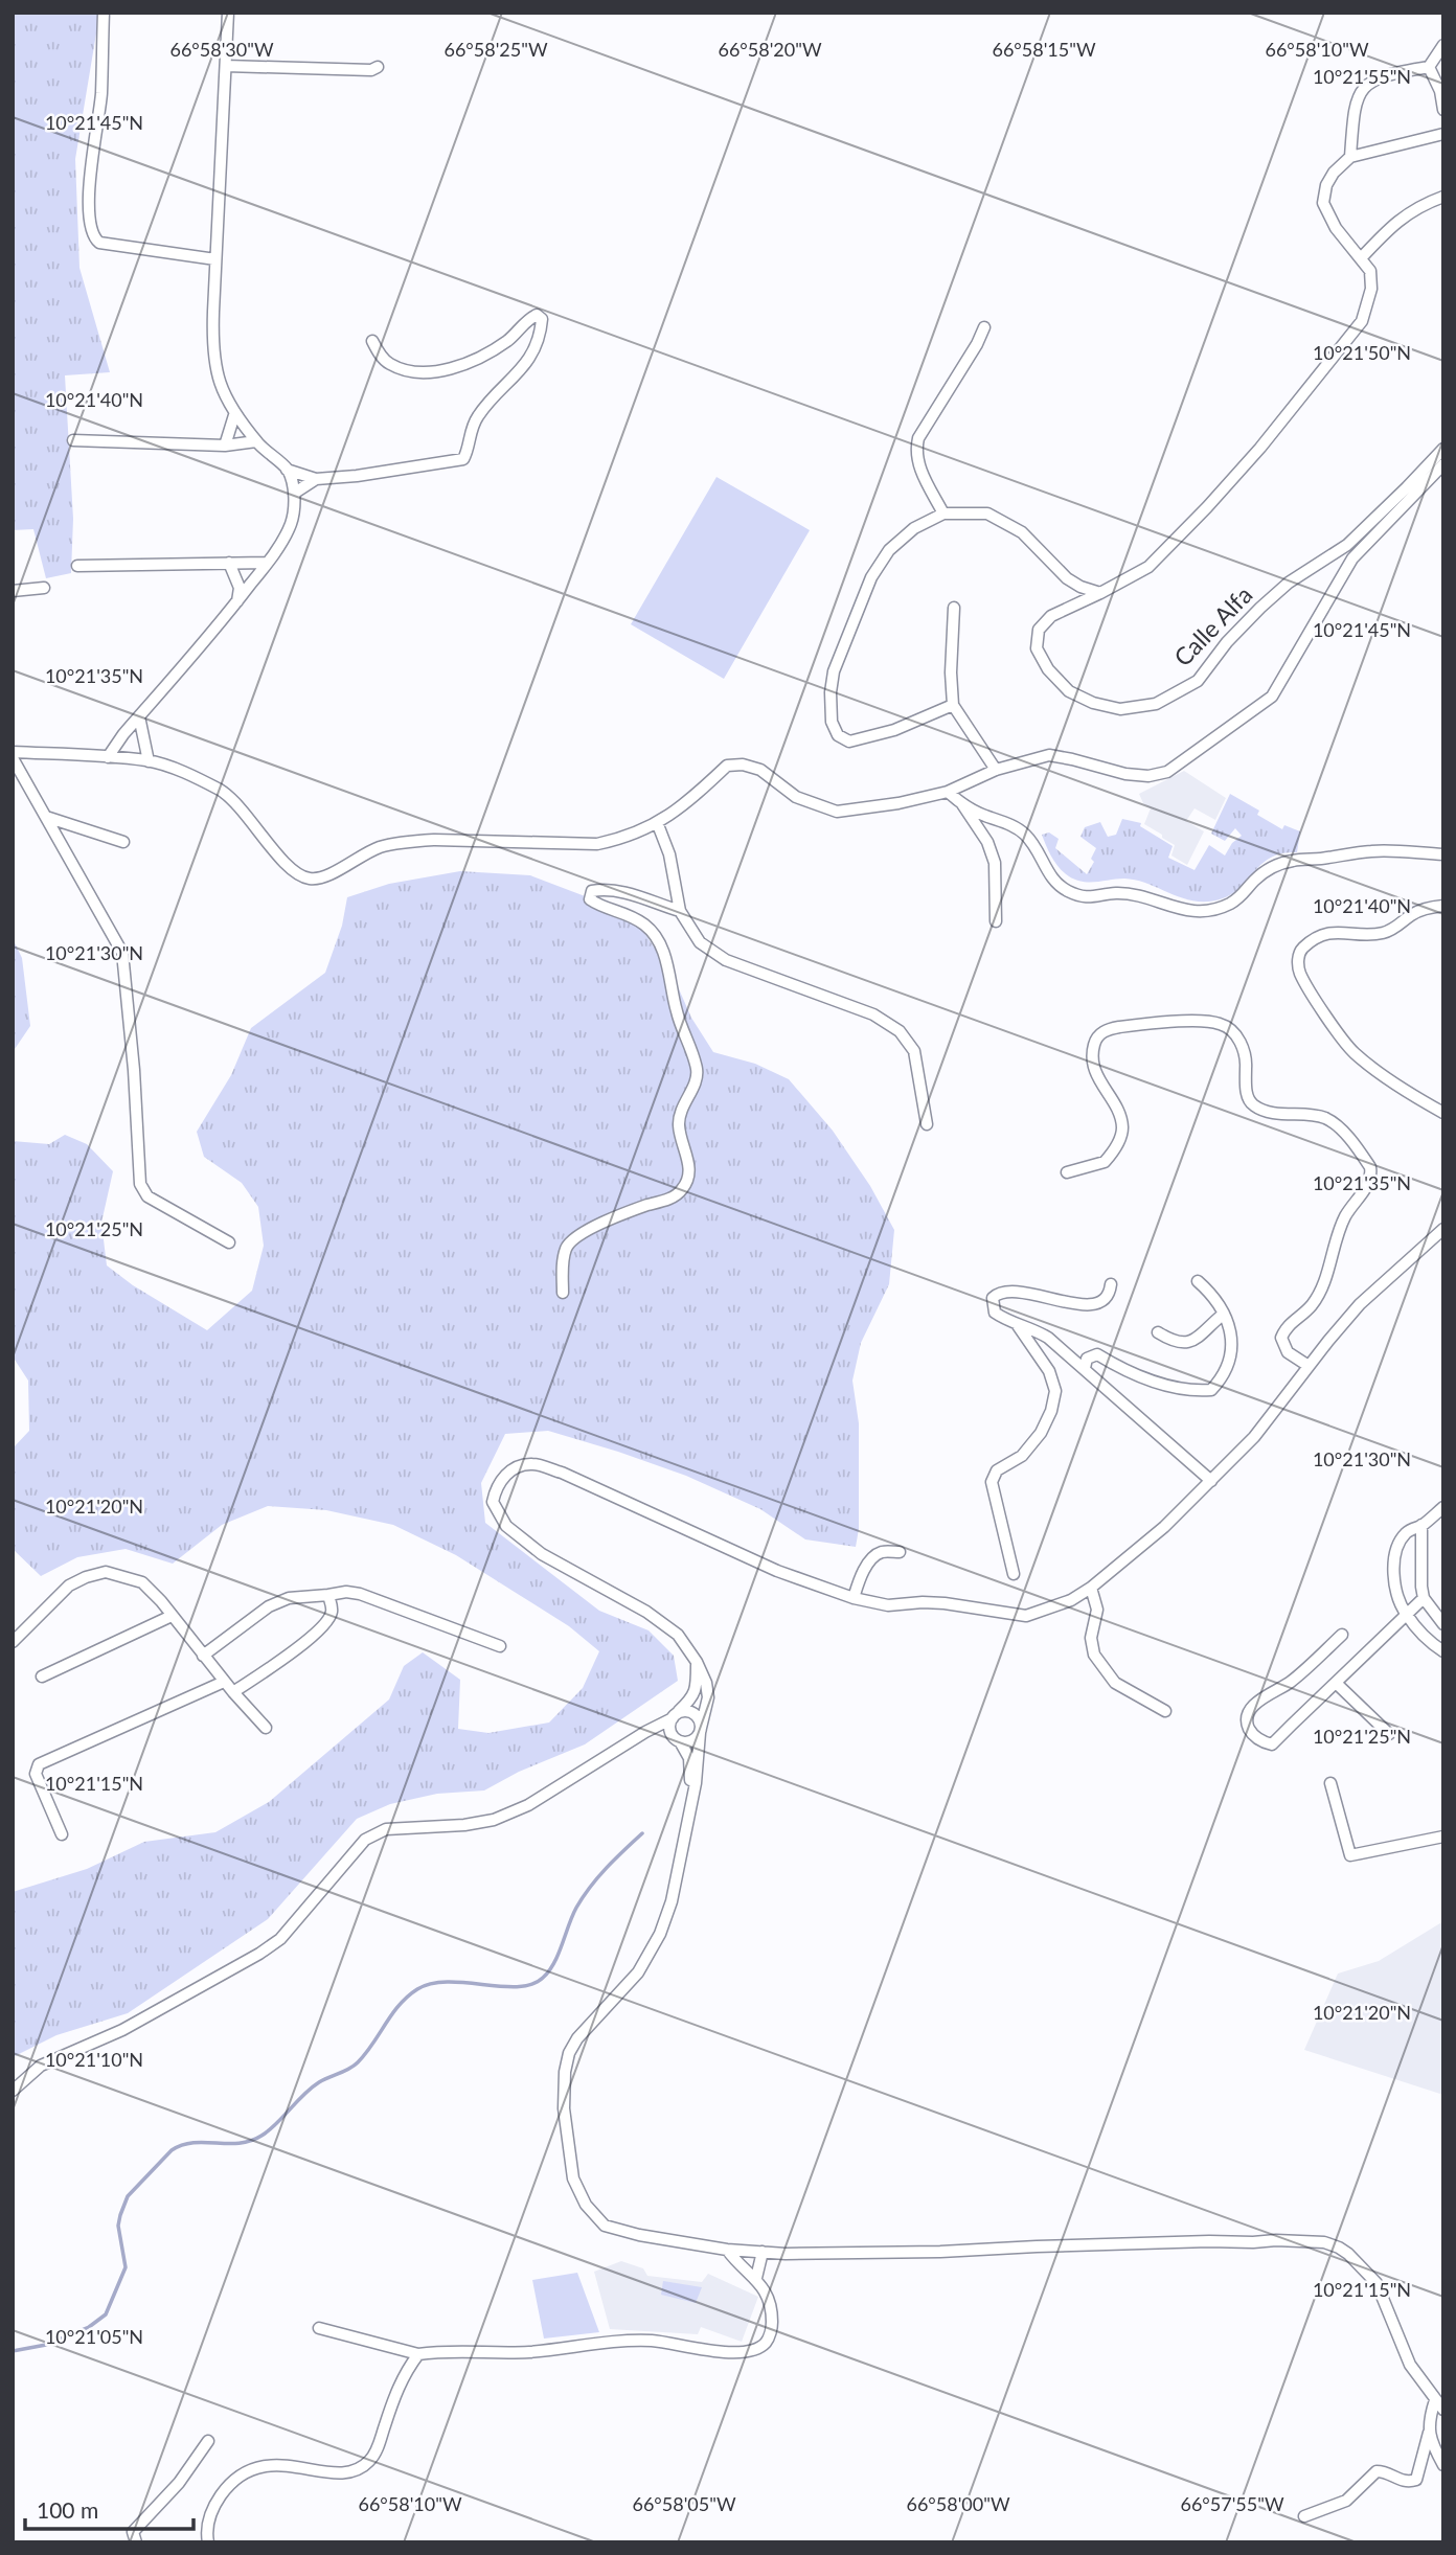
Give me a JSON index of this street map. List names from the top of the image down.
{
  "streets": {
    "street": ["Calle Alfa"]
  },
  "scale_bar": "100 m",
  "coordinates": [
    "66°58'20\"W",
    "66°58'30\"W",
    "66°58'25\"W",
    "66°58'15\"W",
    "66°58'10\"W",
    "10°21'55\"N",
    "10°21'45\"N",
    "10°21'50\"N",
    "10°21'40\"N",
    "10°21'35\"N",
    "10°21'30\"N",
    "10°21'25\"N",
    "10°21'20\"N",
    "10°21'15\"N",
    "10°21'10\"N",
    "10°21'05\"N",
    "66°58'05\"W",
    "66°58'00\"W",
    "66°57'55\"W"
  ]
}
